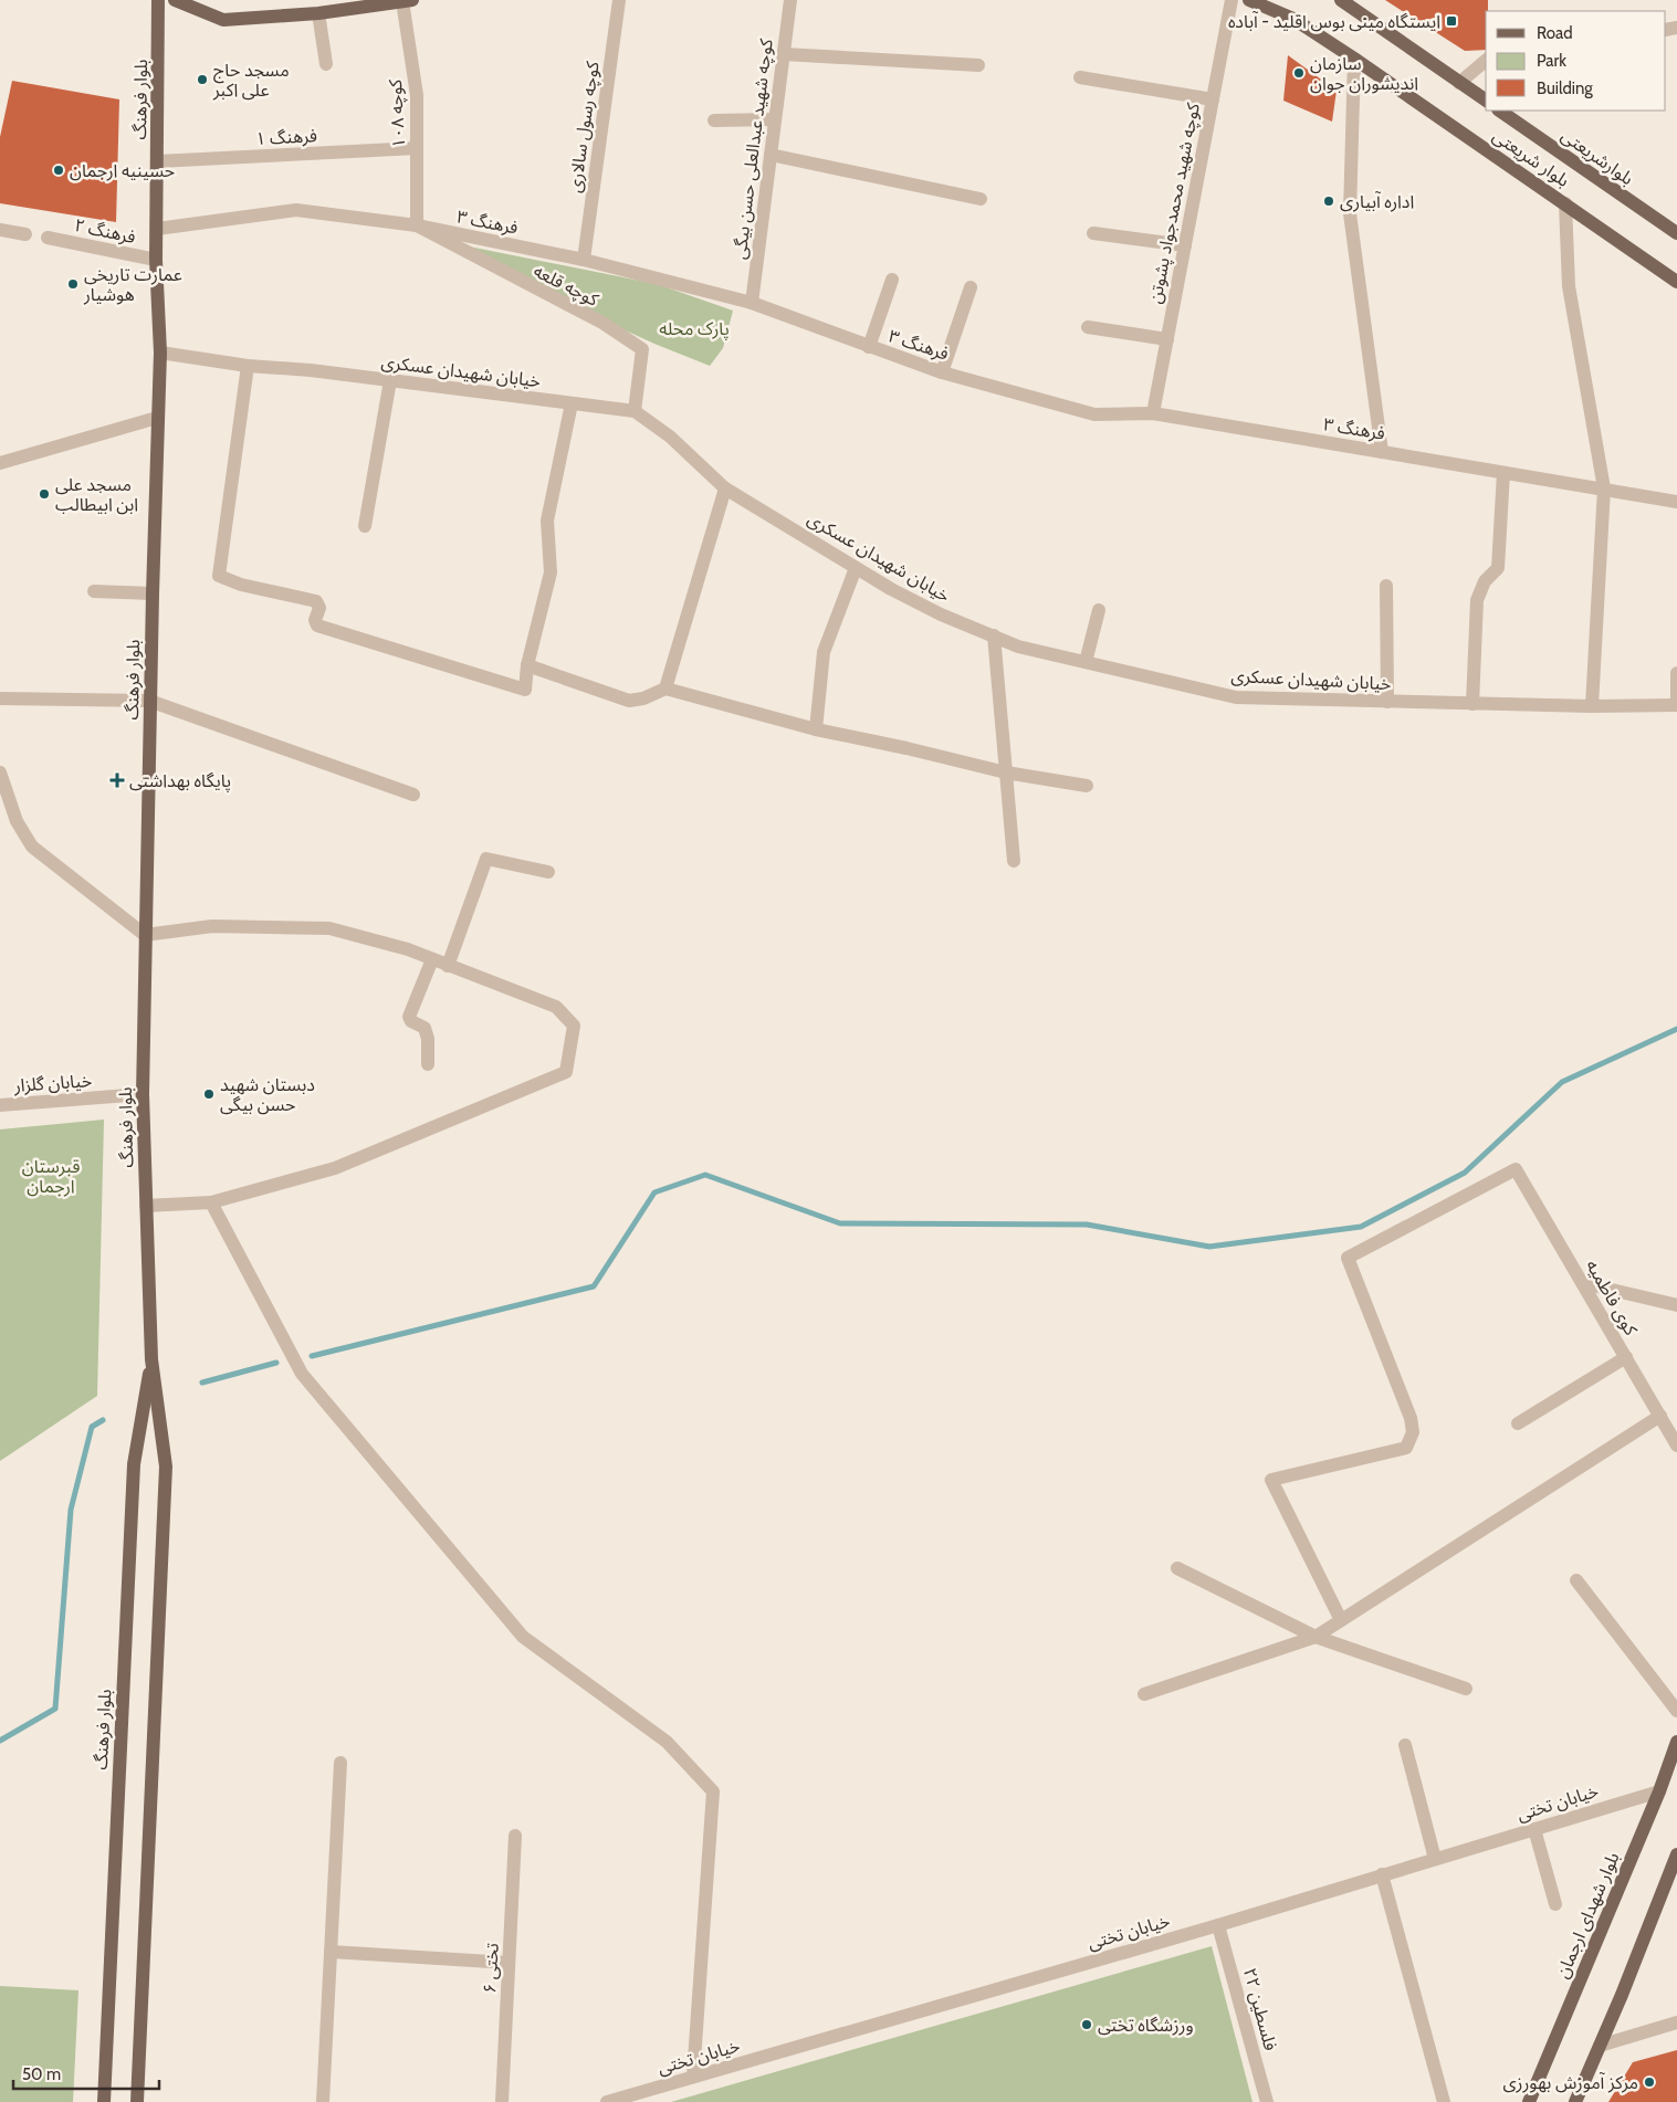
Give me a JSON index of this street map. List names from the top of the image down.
{
  "streets": {
    "main road": [
      "بلوار فرهنگ",
      "بلوارشریعتی",
      "بلوار شریعتی",
      "بلوار شهدای ارجمان"
    ],
    "street": [
      "کوچه ۱۰۸",
      "کوچه رسول سالاری",
      "فرهنگ ۱",
      "کوچه شهید عبدالعلی حسن بیگی",
      "کوچه شهید محمدجواد پشوتن",
      "فرهنگ ۳",
      "فرهنگ ۲",
      "کوچه قلعه",
      "خیابان شهیدان عسکری",
      "خیابان گلزار",
      "کوی فاطمیه",
      "خیابان تختی",
      "تختی ۶",
      "فلسطین ۲۲"
    ]
  },
  "crossings": [
    ["بلوار فرهنگ", "فرهنگ ۱"],
    ["بلوار فرهنگ", "فرهنگ ۳"],
    ["بلوار فرهنگ", "فرهنگ ۲"],
    ["بلوار فرهنگ", "خیابان شهیدان عسکری"],
    ["بلوار فرهنگ", "خیابان گلزار"],
    ["کوچه ۱۰۸", "فرهنگ ۱"],
    ["کوچه ۱۰۸", "فرهنگ ۳"],
    ["کوچه ۱۰۸", "کوچه قلعه"],
    ["کوچه رسول سالاری", "فرهنگ ۳"],
    ["کوچه شهید عبدالعلی حسن بیگی", "فرهنگ ۳"],
    ["کوچه شهید محمدجواد پشوتن", "فرهنگ ۳"],
    ["فرهنگ ۳", "کوچه قلعه"],
    ["کوچه قلعه", "خیابان شهیدان عسکری"],
    ["خیابان تختی", "بلوار شهدای ارجمان"],
    ["خیابان تختی", "فلسطین ۲۲"]
  ],
  "parks": ["پارک محله", "قبرستان ارجمان"],
  "places": {
    "transit": ["ایستگاه مینی بوس اقلید - آباده"],
    "other": [
      "سازمان اندیشوران جوان",
      "مسجد حاج علی اکبر",
      "حسینیه ارجمان",
      "اداره آبیاری",
      "عمارت تاریخی هوشیار",
      "مسجد علی ابن ابیطالب",
      "دبستان شهید حسن بیگی",
      "ورزشگاه تختی",
      "مرکز آموزش بهورزی"
    ],
    "health": ["پایگاه بهداشتی"]
  },
  "legend": ["Road", "Park", "Building"],
  "scale_bar": "50 m"
}
